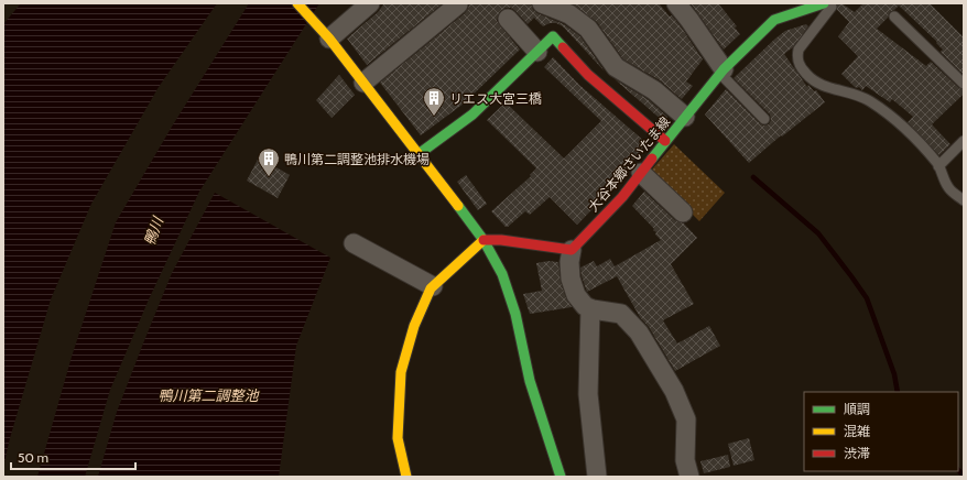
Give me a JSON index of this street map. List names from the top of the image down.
{
  "streets": {
    "street": ["大谷本郷さいたま線"]
  },
  "water": ["鴨川", "鴨川第二調整池"],
  "places": {
    "building": ["リエス大宮三橋", "鴨川第二調整池排水機場"]
  },
  "legend": ["順調", "混雑", "渋滞"],
  "scale_bar": "50 m"
}
